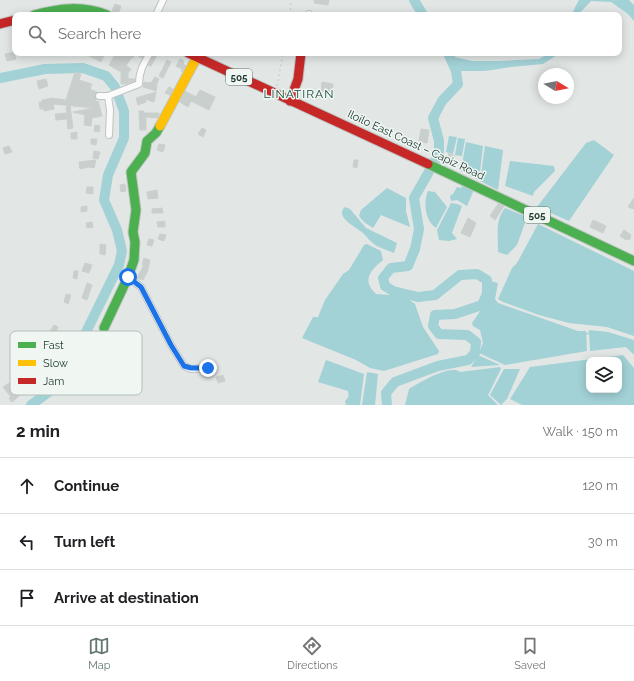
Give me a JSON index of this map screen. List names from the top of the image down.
{
  "streets": {
    "main road": ["505", "Iloilo East Coast – Capiz Road"]
  },
  "districts": ["LINATIRAN"],
  "legend": ["Fast", "Slow", "Jam"],
  "north": "right",
  "page": {
    "search": "Search here",
    "heading": ["2 min", "Walk · 150 m"],
    "list": [
      ["Continue", "120 m"],
      ["Turn left", "30 m"],
      "Arrive at destination"
    ],
    "nav": ["Map", "Directions", "Saved"]
  }
}
